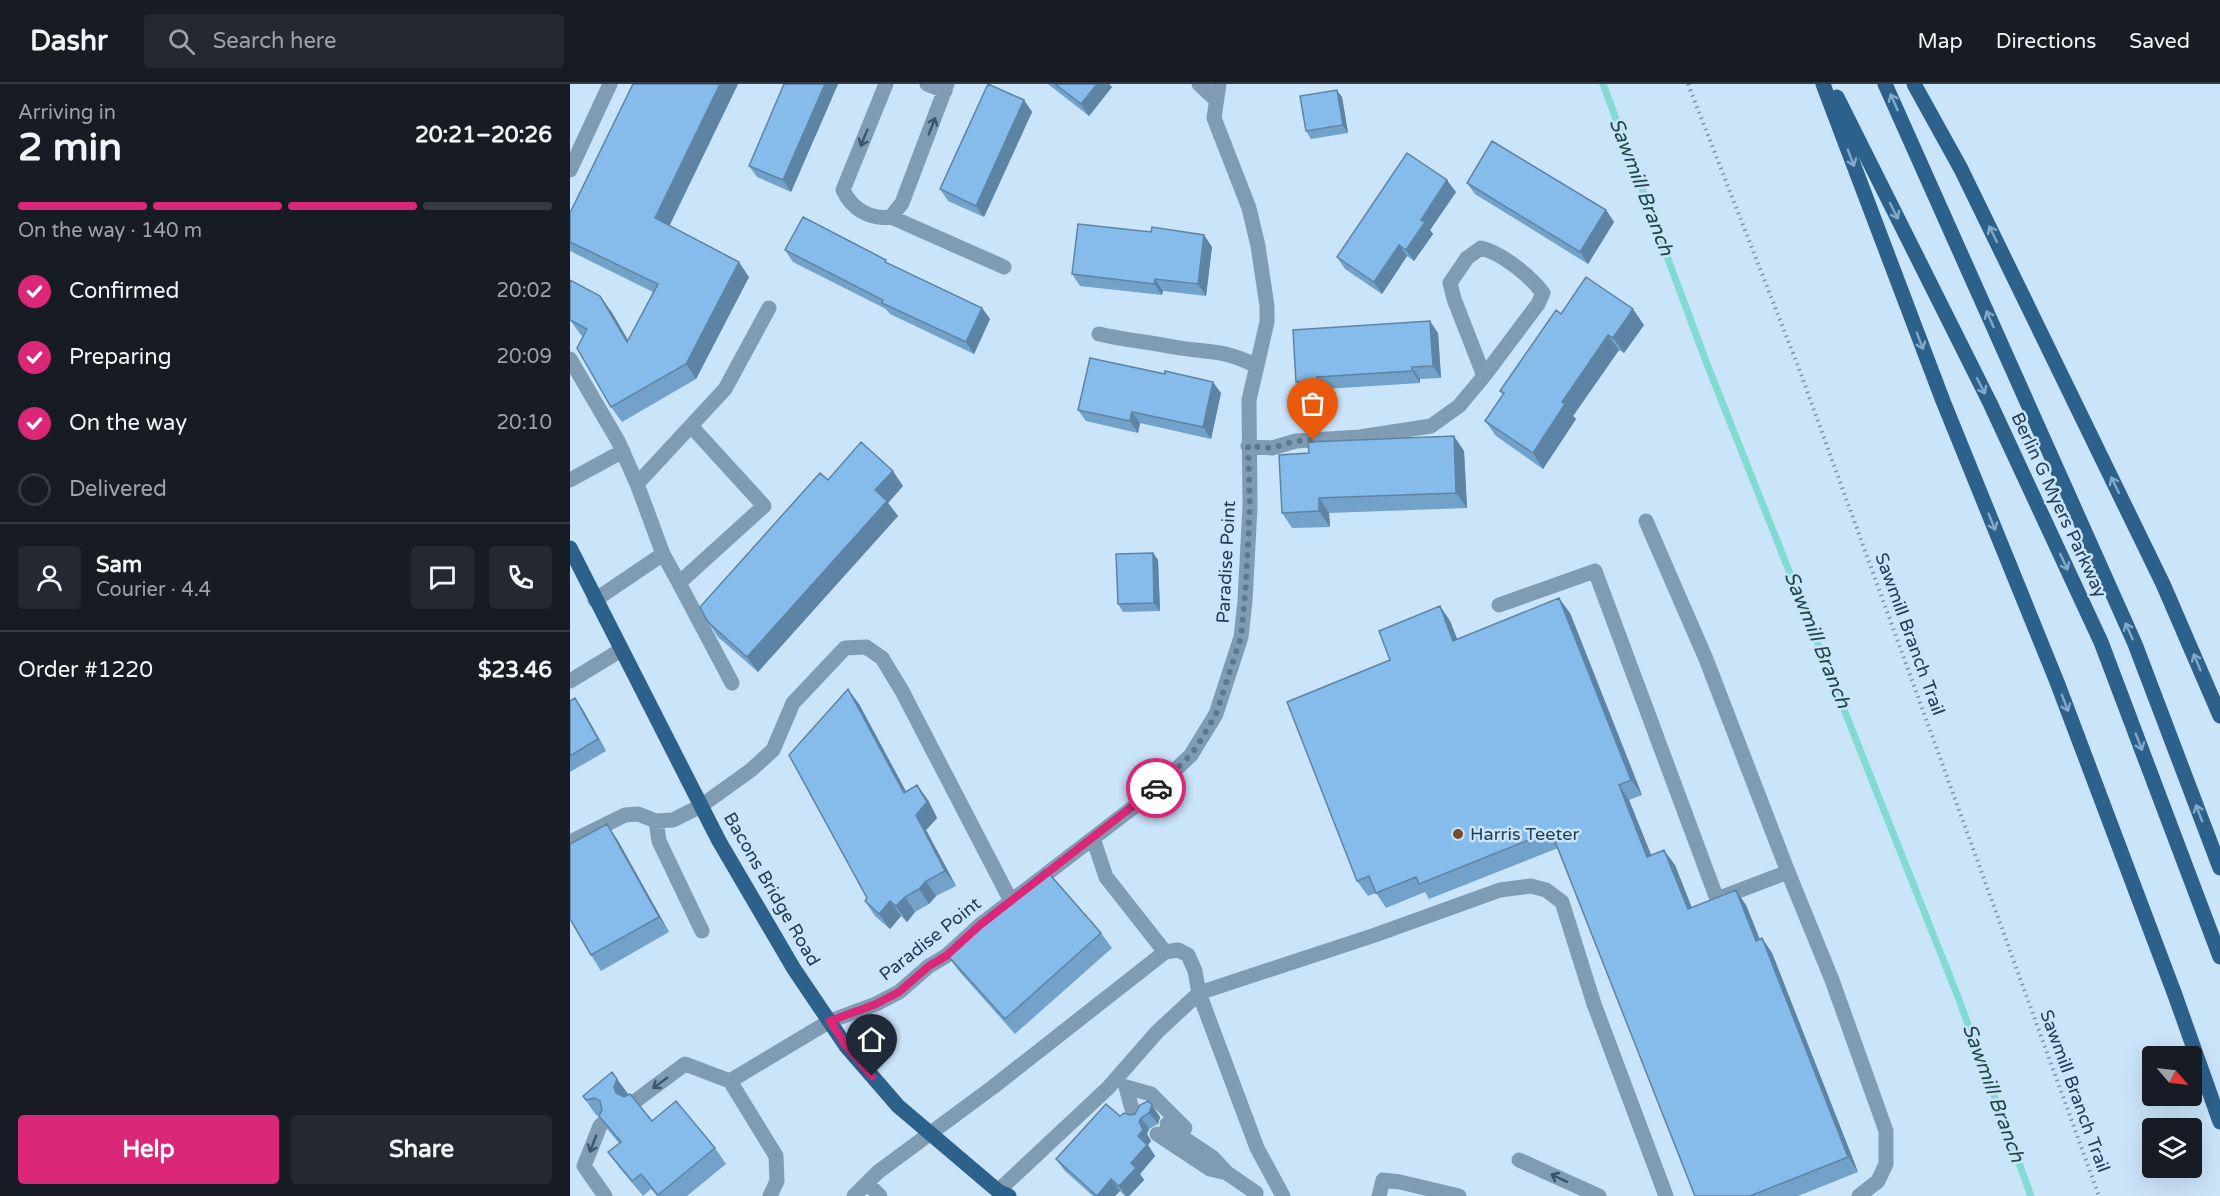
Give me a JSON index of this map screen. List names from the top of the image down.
{
  "streets": {
    "main road": ["Berlin G Myers Parkway", "Bacons Bridge Road"],
    "street": ["Paradise Point"],
    "path": ["Sawmill Branch Trail"]
  },
  "crossings": [
    ["Paradise Point", "Bacons Bridge Road"]
  ],
  "water": ["Sawmill Branch"],
  "places": ["Harris Teeter"],
  "north": "bottom right",
  "page": {
    "header": "Dashr",
    "search": "Search here",
    "nav": ["Map", "Directions", "Saved"],
    "heading": ["2 min", "Arriving in", "20:21–20:26"],
    "panel": [
      "Sam",
      "Courier · 4.4",
      "Order #1220",
      "$23.46"
    ],
    "bar": "On the way · 140 m",
    "list": [
      ["Confirmed", "20:02"],
      ["Preparing", "20:09"],
      ["On the way", "20:10"],
      "Delivered"
    ],
    "buttons": ["Help", "Share"]
  }
}
